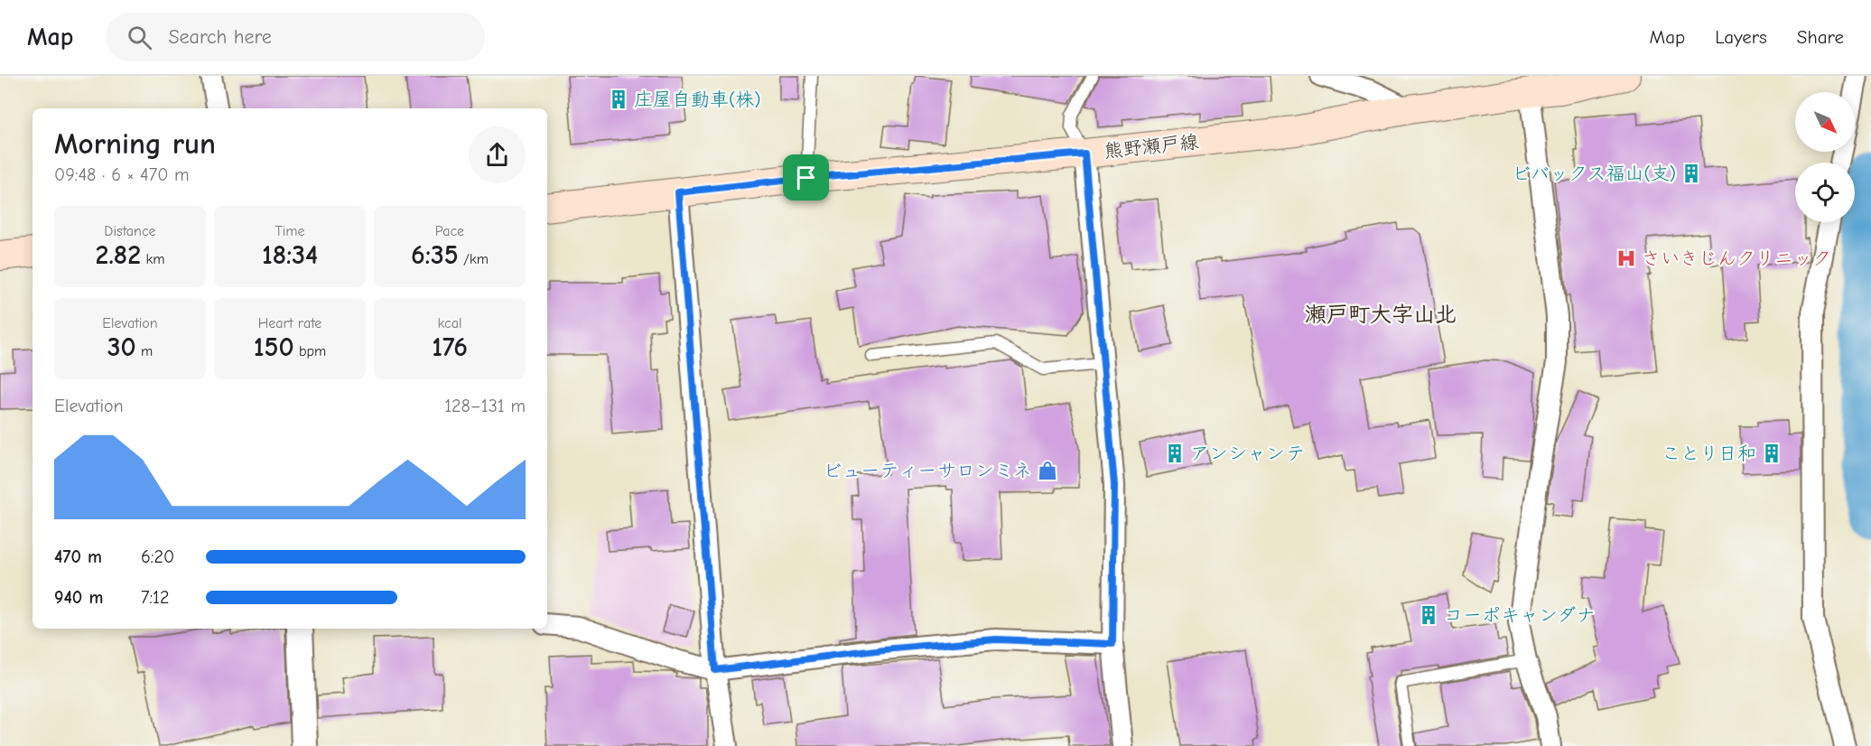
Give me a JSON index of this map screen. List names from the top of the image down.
{
  "streets": {
    "main road": ["熊野瀬戸線"]
  },
  "districts": ["瀬戸町大字山北"],
  "places": {
    "building": [
      "庄屋自動車(株)",
      "ビバックス福山(支)",
      "アンシャンテ",
      "ことり日和",
      "コーポキャンダナ"
    ],
    "hospital": ["さいきじんクリニック"],
    "shop": ["ビューティーサロンミネ"]
  },
  "north": "bottom right",
  "page": {
    "header": "Map",
    "search": "Search here",
    "nav": ["Map", "Layers", "Share"],
    "heading": ["Morning run", "09:48 · 6 × 470 m"],
    "stats": [
      ["Distance", "2.82 km"],
      ["Time", "18:34"],
      ["Pace", "6:35 /km"],
      ["Elevation", "30 m"],
      ["Heart rate", "150 bpm"],
      ["kcal", "176"]
    ],
    "chart": ["Elevation", "128–131 m"],
    "list": [
      {
        "name": "470 m",
        "note": "6:20"
      },
      {
        "name": "940 m",
        "note": "7:12"
      }
    ]
  }
}
